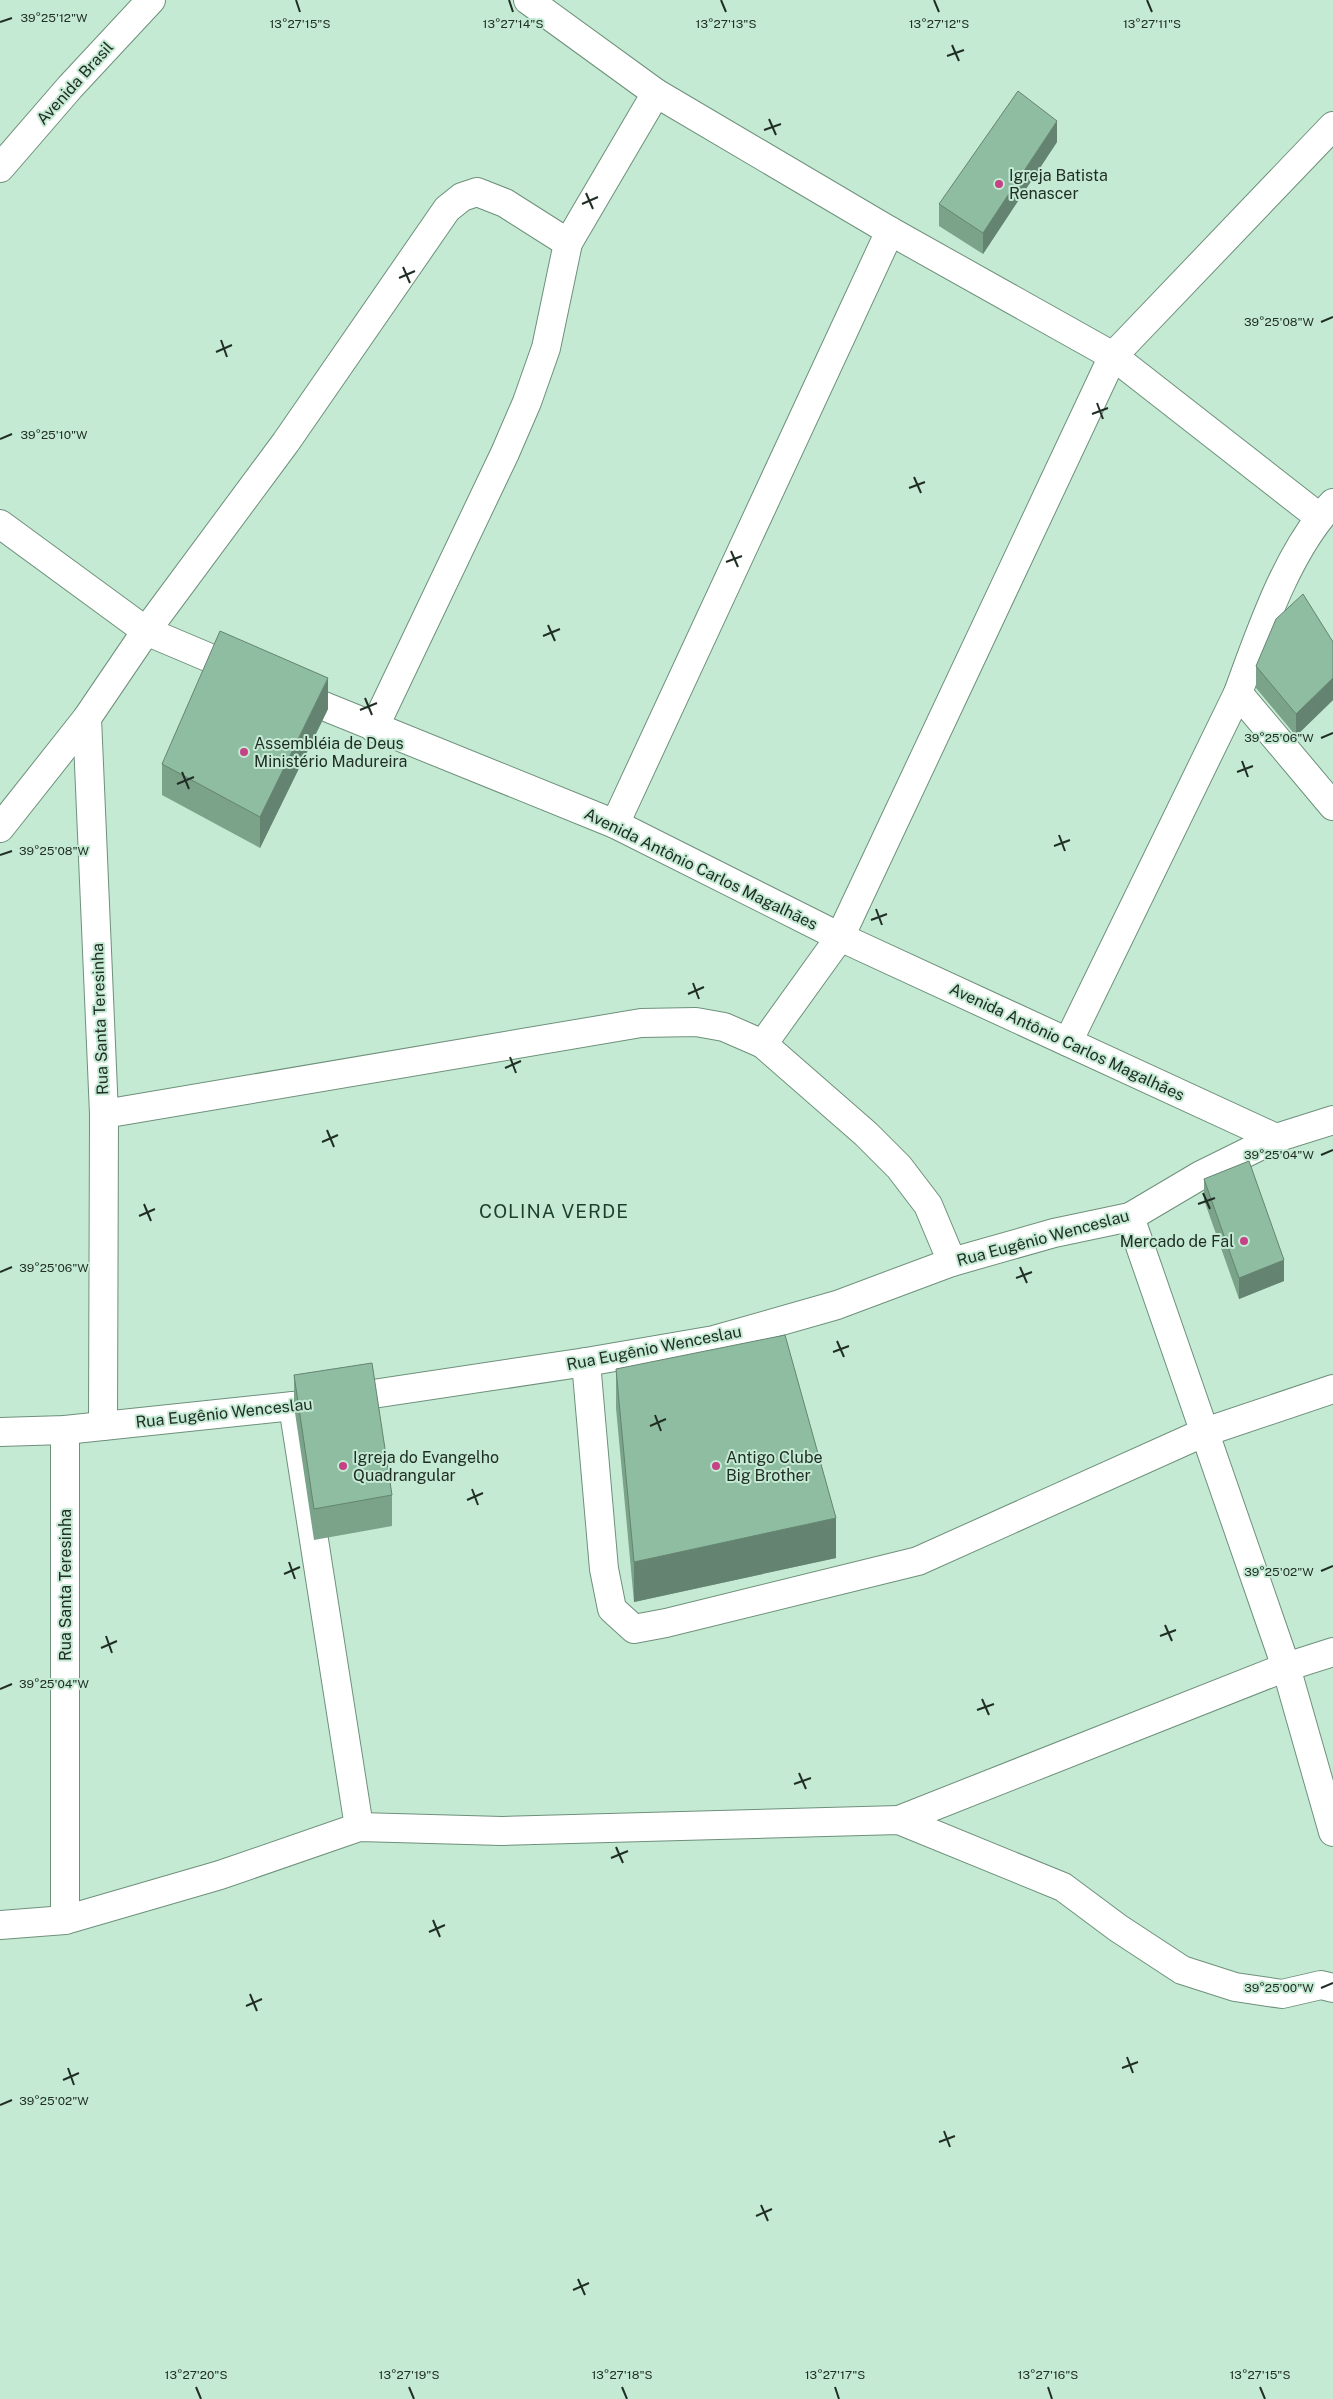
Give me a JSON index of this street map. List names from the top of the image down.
{
  "streets": {
    "street": [
      "Avenida Brasil",
      "Avenida Antônio Carlos Magalhães",
      "Rua Santa Teresinha",
      "Rua Eugênio Wenceslau"
    ]
  },
  "crossings": [
    ["Avenida Antônio Carlos Magalhães", "Rua Eugênio Wenceslau"],
    ["Rua Santa Teresinha", "Rua Eugênio Wenceslau"]
  ],
  "districts": ["COLINA VERDE"],
  "places": [
    "Igreja Batista Renascer",
    "Assembléia de Deus Ministério Madureira",
    "Mercado de Fal",
    "Igreja do Evangelho Quadrangular",
    "Antigo Clube Big Brother"
  ],
  "coordinates": [
    "39°25'12\"W",
    "13°27'14\"S",
    "13°27'13\"S",
    "13°27'11\"S",
    "13°27'15\"S",
    "13°27'12\"S",
    "39°25'08\"W",
    "39°25'10\"W",
    "39°25'06\"W",
    "39°25'04\"W",
    "39°25'02\"W",
    "39°25'00\"W",
    "13°27'20\"S",
    "13°27'19\"S",
    "13°27'18\"S",
    "13°27'17\"S",
    "13°27'16\"S"
  ]
}
